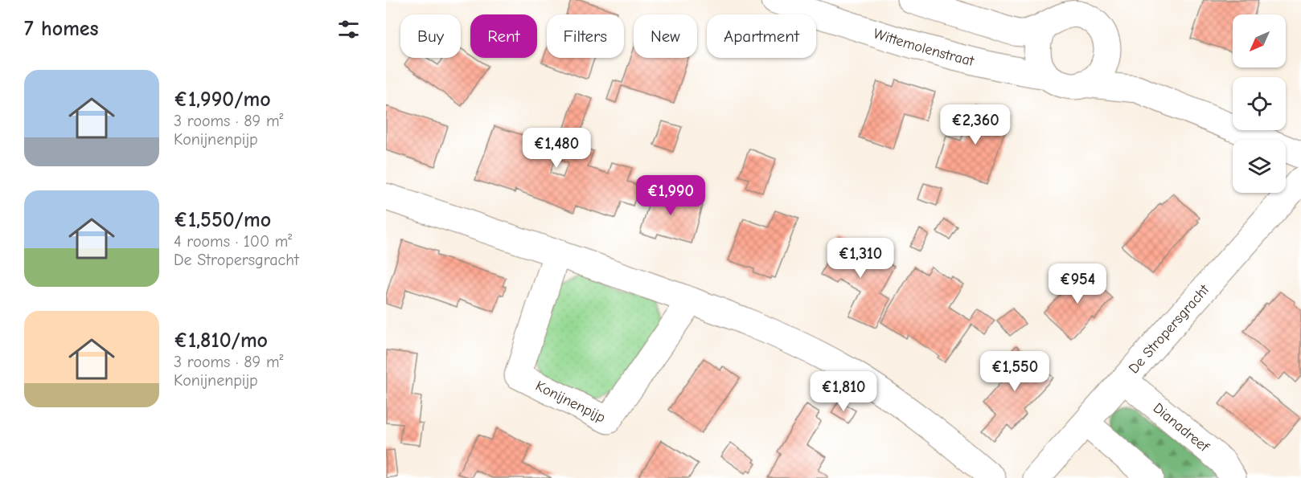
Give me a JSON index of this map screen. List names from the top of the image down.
{
  "streets": {
    "street": [
      "Wittemolenstraat",
      "De Stropersgracht",
      "Konijnenpijp",
      "Dianadreef"
    ]
  },
  "crossings": [
    ["De Stropersgracht", "Dianadreef"]
  ],
  "north": "bottom left",
  "page": {
    "heading": "7 homes",
    "chip": [
      "Buy",
      "Rent",
      "Filters",
      "New",
      "Apartment"
    ],
    "list": [
      {
        "name": "€1,990/mo",
        "note": "3 rooms · 89 m² · Konijnenpijp"
      },
      {
        "name": "€1,550/mo",
        "note": "4 rooms · 100 m² · De Stropersgracht"
      },
      {
        "name": "€1,810/mo",
        "note": "3 rooms · 89 m² · Konijnenpijp"
      }
    ],
    "price": [
      "€2,360",
      "€1,480",
      "€1,990",
      "€1,310",
      "€954",
      "€1,550",
      "€1,810"
    ]
  }
}
